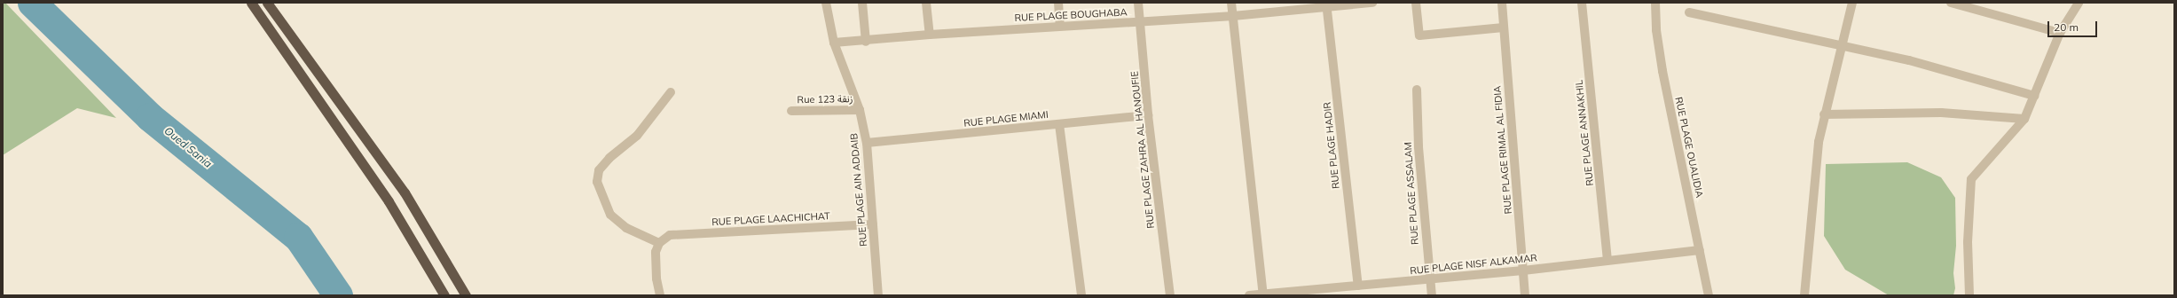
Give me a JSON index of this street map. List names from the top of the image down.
{
  "streets": {
    "street": [
      "RUE PLAGE BOUGHABA",
      "Rue 123 زنقة",
      "RUE PLAGE MIAMI",
      "RUE PLAGE ANNAKHIL",
      "RUE PLAGE HADIR",
      "RUE PLAGE OUALIDIA",
      "RUE PLAGE ZAHRA AL HANOUFIE",
      "RUE PLAGE RIMAL AL FIDIA",
      "RUE PLAGE AIN ADDAIB",
      "RUE PLAGE ASSALAM",
      "RUE PLAGE LAACHICHAT",
      "RUE PLAGE NISF ALKAMAR"
    ]
  },
  "crossings": [
    ["RUE PLAGE BOUGHABA", "RUE PLAGE HADIR"],
    ["RUE PLAGE BOUGHABA", "RUE PLAGE ZAHRA AL HANOUFIE"],
    ["RUE PLAGE BOUGHABA", "RUE PLAGE AIN ADDAIB"],
    ["Rue 123 زنقة", "RUE PLAGE AIN ADDAIB"],
    ["RUE PLAGE MIAMI", "RUE PLAGE ZAHRA AL HANOUFIE"],
    ["RUE PLAGE MIAMI", "RUE PLAGE AIN ADDAIB"],
    ["RUE PLAGE ANNAKHIL", "RUE PLAGE NISF ALKAMAR"],
    ["RUE PLAGE HADIR", "RUE PLAGE NISF ALKAMAR"],
    ["RUE PLAGE OUALIDIA", "RUE PLAGE NISF ALKAMAR"],
    ["RUE PLAGE RIMAL AL FIDIA", "RUE PLAGE NISF ALKAMAR"],
    ["RUE PLAGE AIN ADDAIB", "RUE PLAGE LAACHICHAT"],
    ["RUE PLAGE ASSALAM", "RUE PLAGE NISF ALKAMAR"]
  ],
  "water": ["Oued Sania"],
  "scale_bar": "20 m"
}
